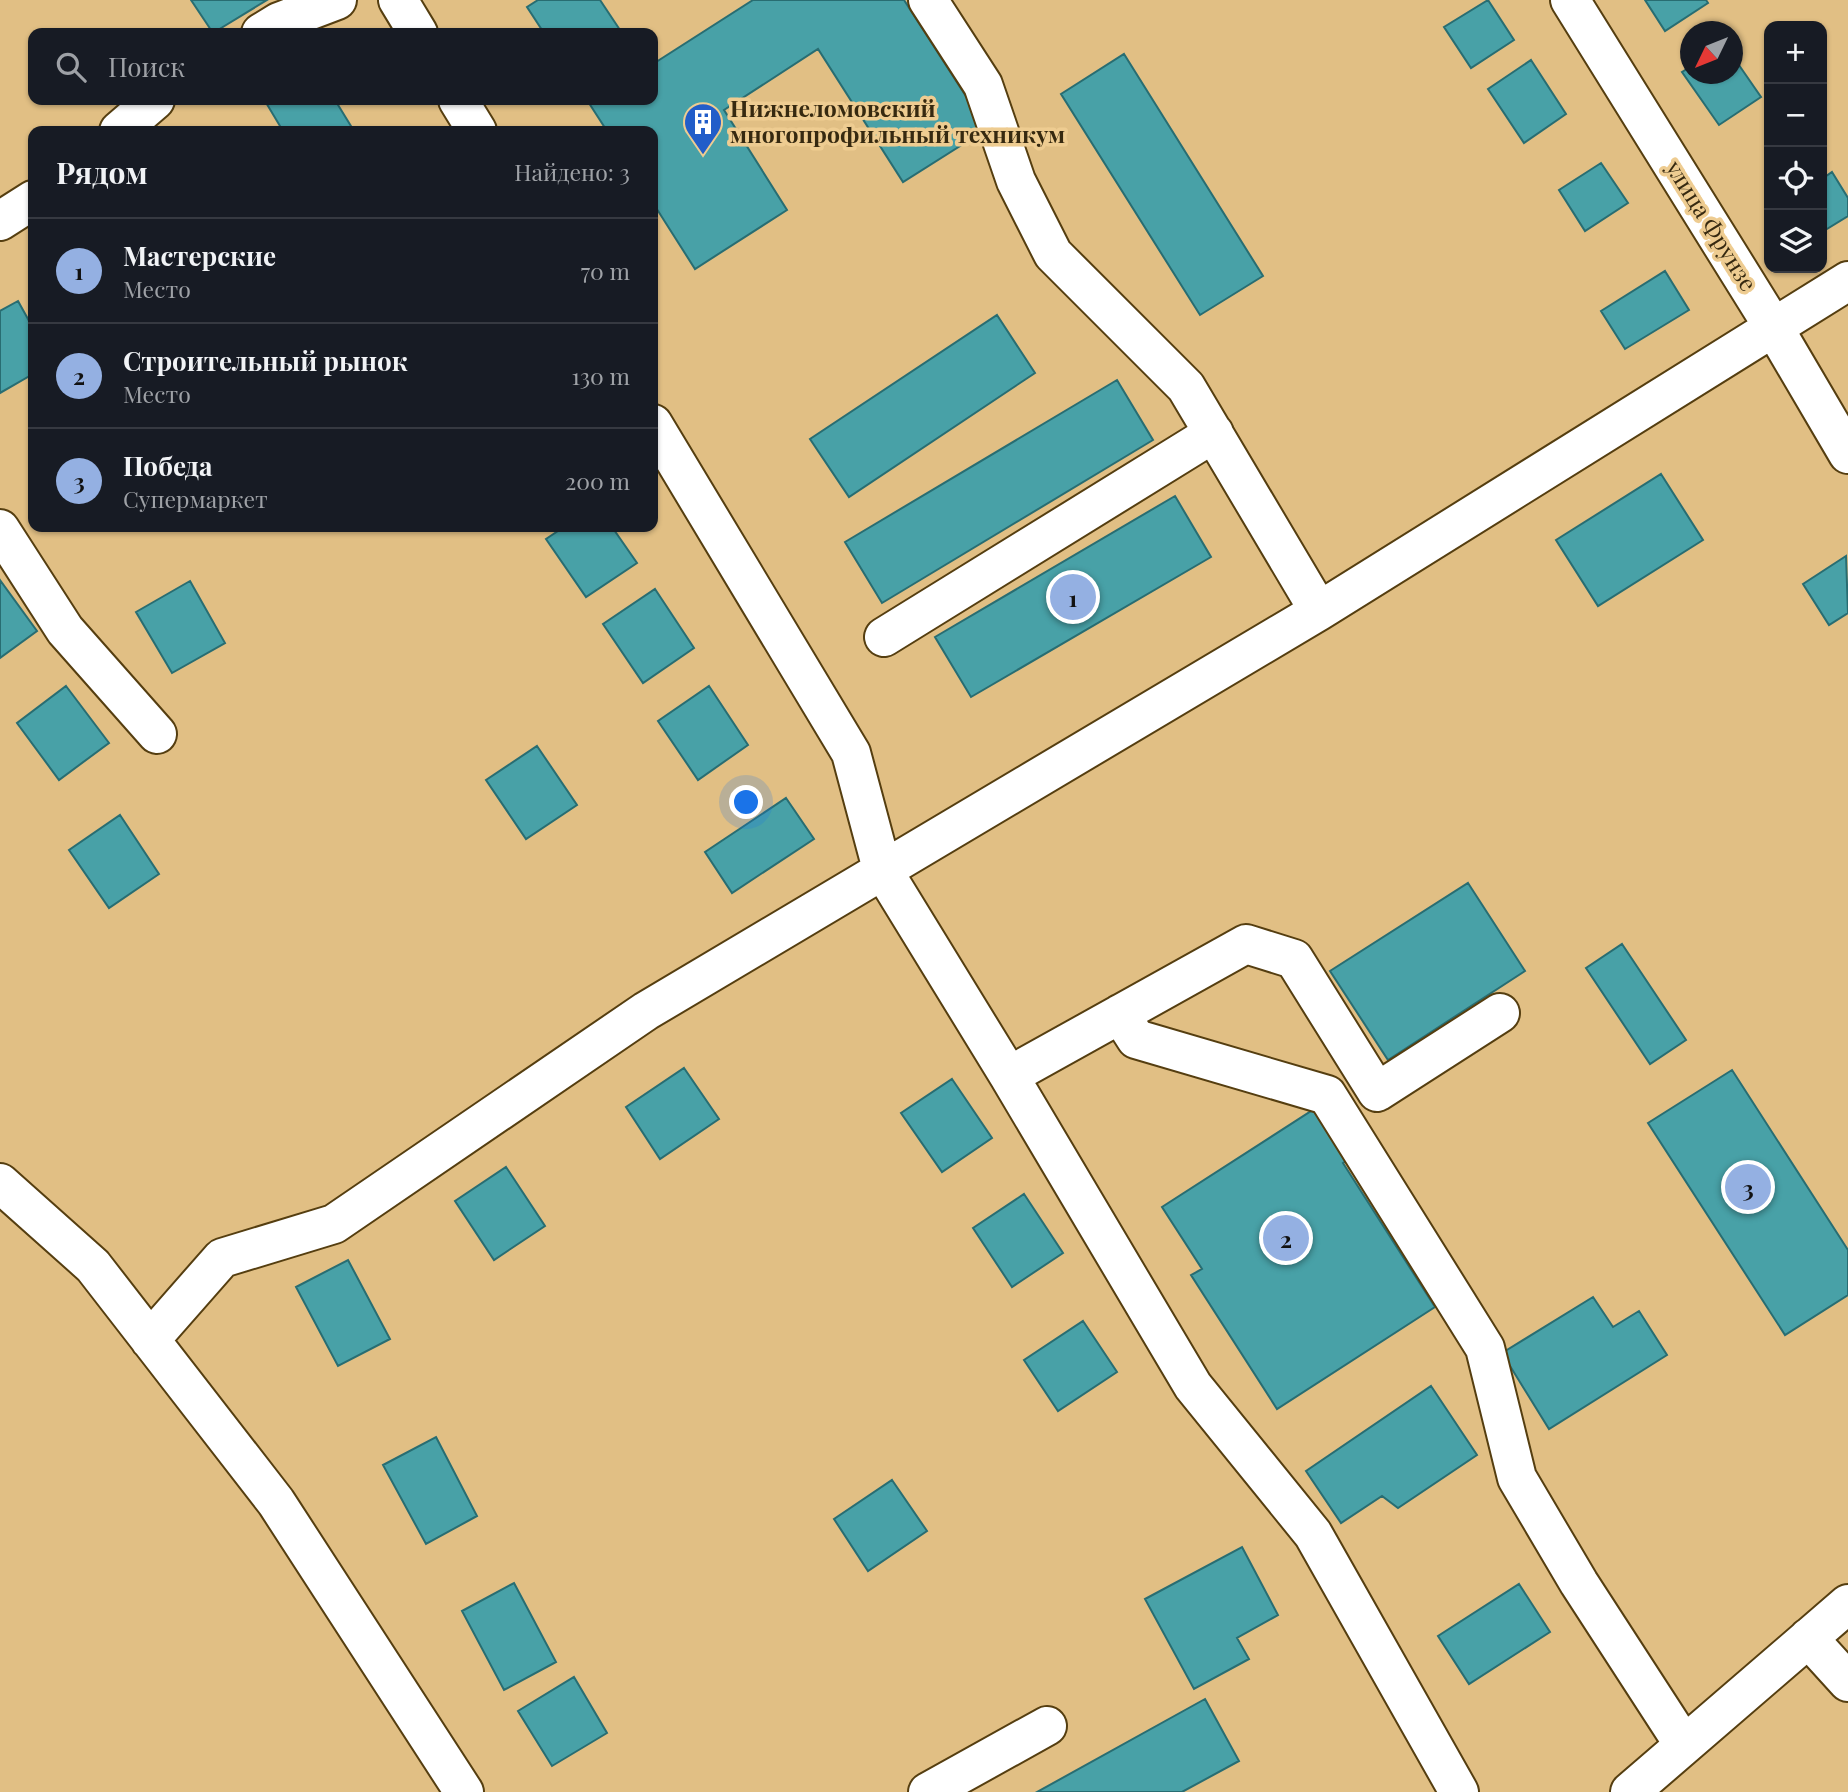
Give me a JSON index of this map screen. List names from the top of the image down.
{
  "streets": {
    "street": ["улица Фрунзе"]
  },
  "places": {
    "building": ["Нижнеломовский многопрофильный техникум"]
  },
  "north": "bottom left",
  "page": {
    "map_buttons": ["+", "−"],
    "search": "Поиск",
    "heading": ["Рядом", "Найдено: 3"],
    "list": [
      {
        "mark": "1",
        "name": "Мастерские",
        "note": "Место",
        "value": "70 m"
      },
      {
        "mark": "2",
        "name": "Строительный рынок",
        "note": "Место",
        "value": "130 m"
      },
      {
        "mark": "3",
        "name": "Победа",
        "note": "Супермаркет",
        "value": "200 m"
      }
    ],
    "pins": ["1", "3", "2"]
  }
}
